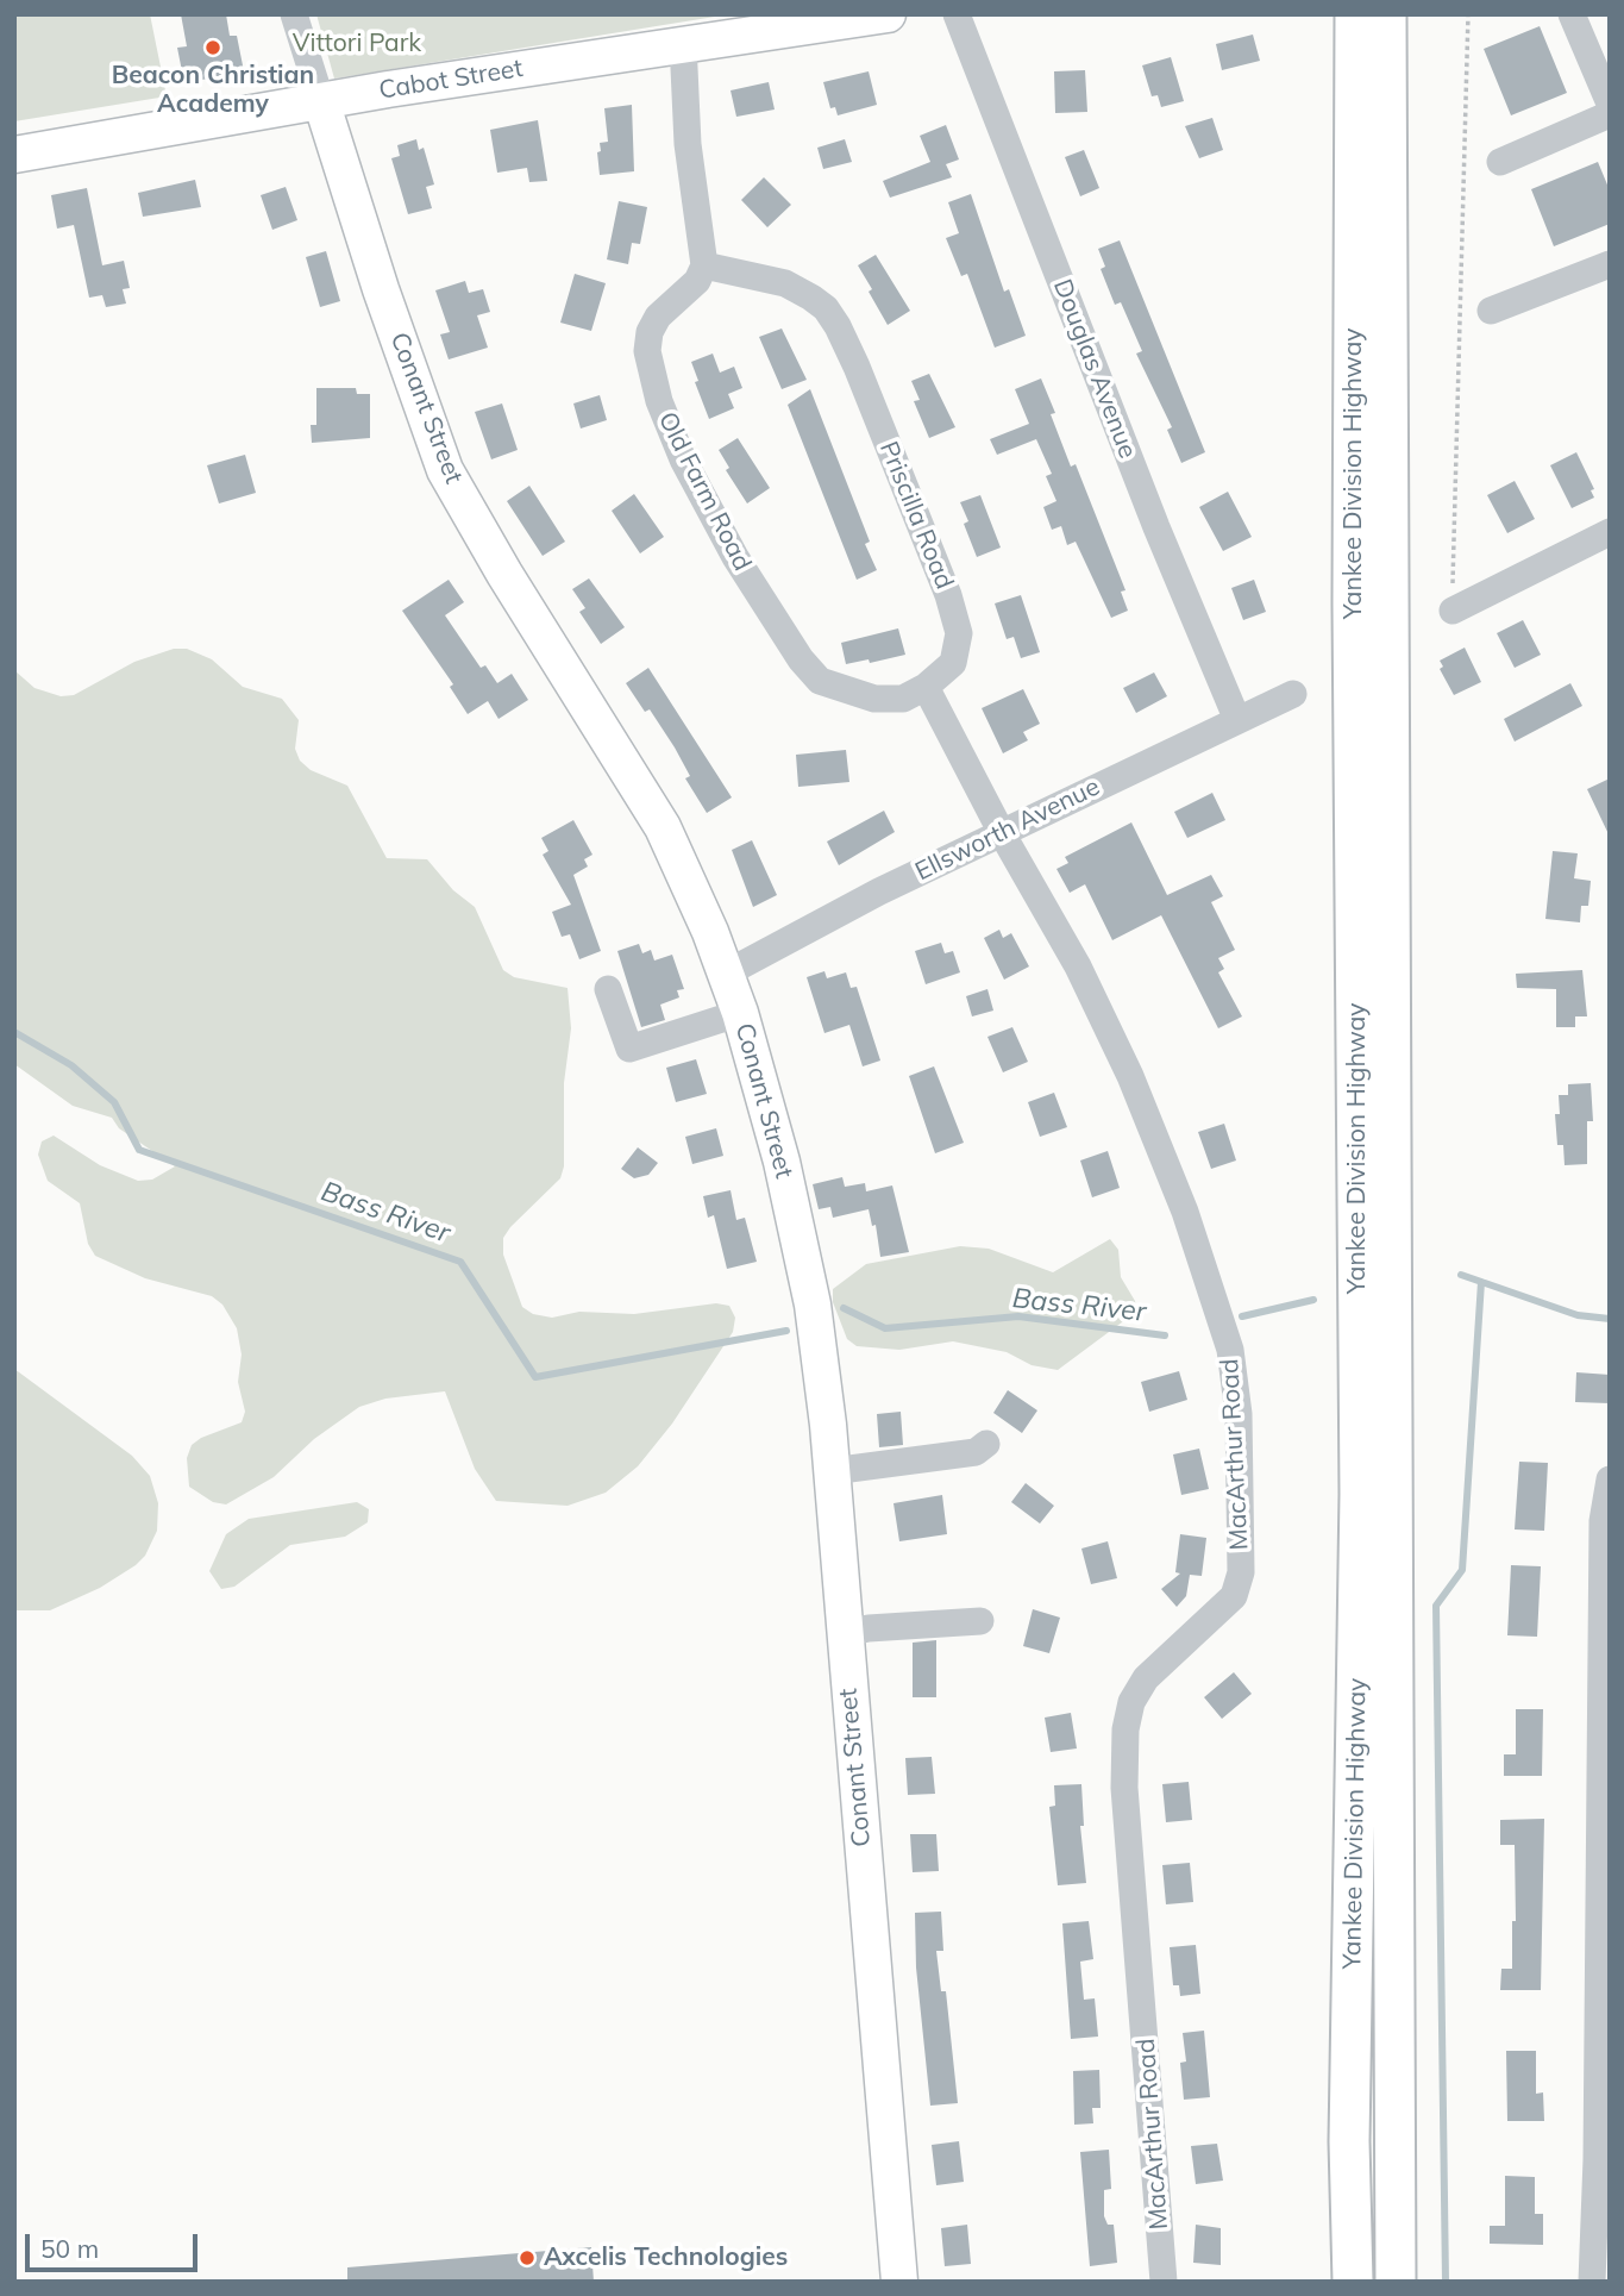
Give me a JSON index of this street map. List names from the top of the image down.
{
  "streets": {
    "highway": ["Yankee Division Highway"],
    "main road": ["Cabot Street", "Conant Street"],
    "street": [
      "Douglas Avenue",
      "Old Farm Road",
      "Priscilla Road",
      "Ellsworth Avenue",
      "MacArthur Road"
    ]
  },
  "crossings": [
    ["Cabot Street", "Conant Street"],
    ["Douglas Avenue", "Ellsworth Avenue"],
    ["Conant Street", "Ellsworth Avenue"],
    ["Old Farm Road", "Priscilla Road"],
    ["Ellsworth Avenue", "MacArthur Road"]
  ],
  "water": ["Bass River"],
  "parks": ["Vittori Park"],
  "places": ["Beacon Christian Academy", "Axcelis Technologies"],
  "scale_bar": "50 m"
}
